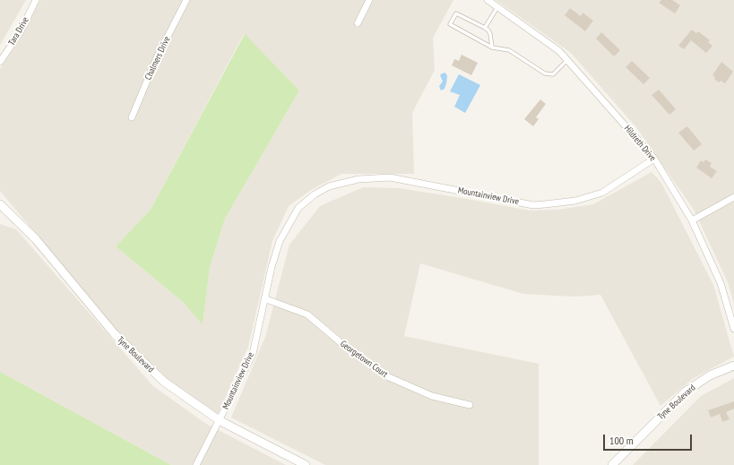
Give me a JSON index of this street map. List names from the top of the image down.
{
  "streets": {
    "street": [
      "Tara Drive",
      "Chalmers Drive",
      "Hildreth Drive",
      "Mountainview Drive",
      "Tyne Boulevard",
      "Georgetown Court"
    ]
  },
  "crossings": [
    ["Hildreth Drive", "Mountainview Drive"],
    ["Mountainview Drive", "Tyne Boulevard"],
    ["Mountainview Drive", "Georgetown Court"]
  ],
  "scale_bar": "100 m"
}
